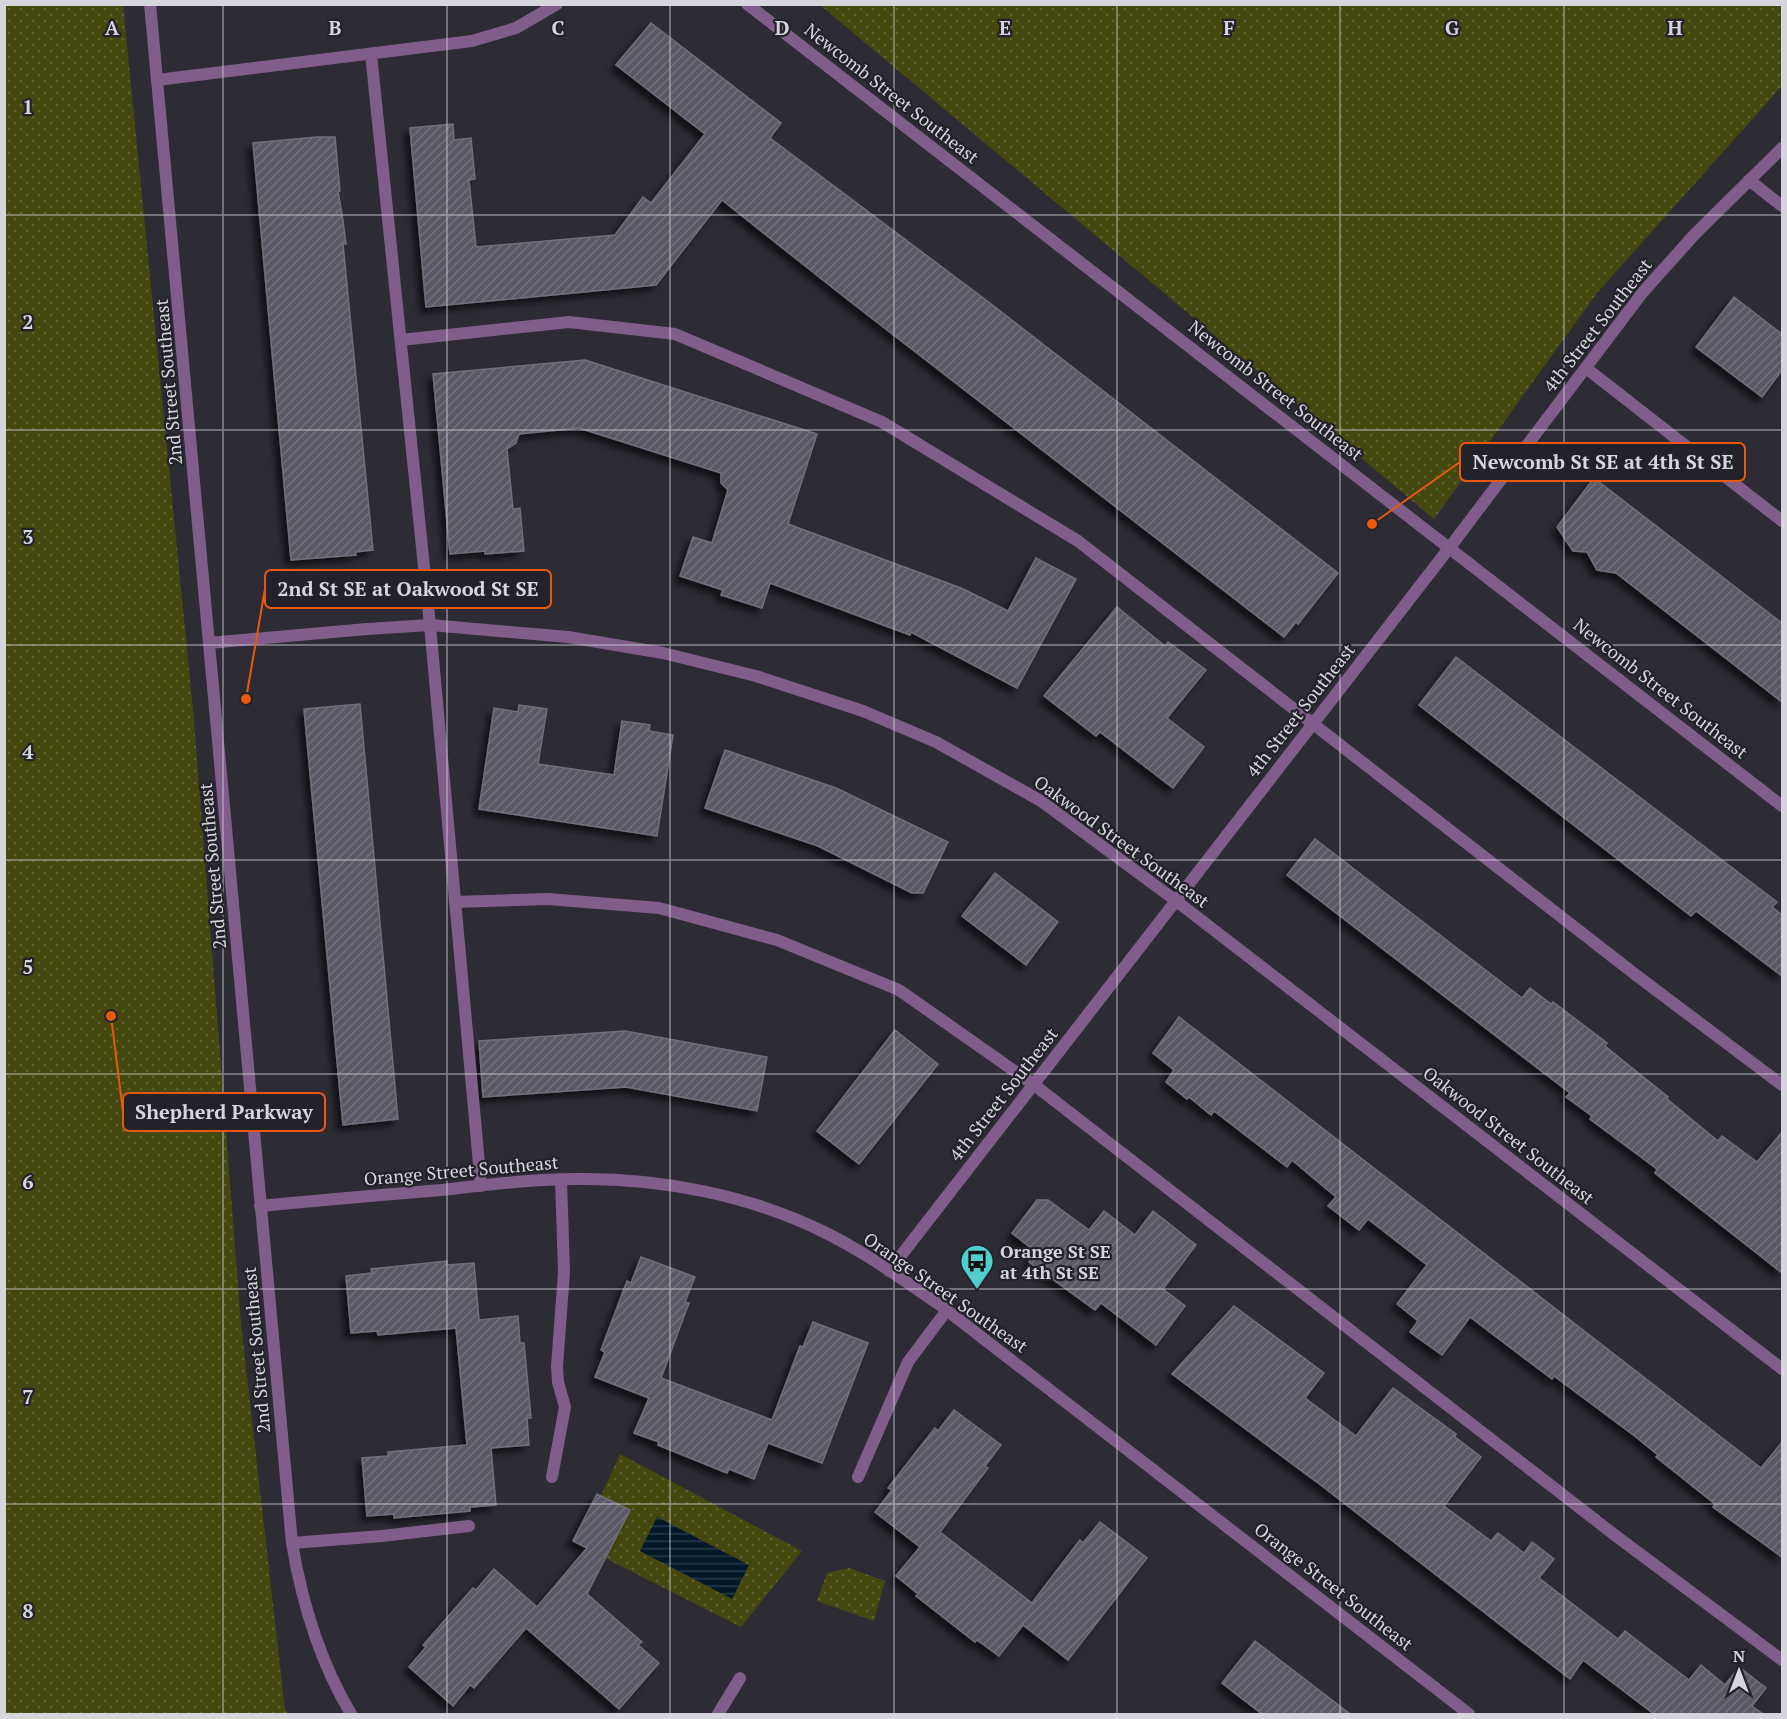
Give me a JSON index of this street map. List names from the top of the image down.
{
  "streets": {
    "street": [
      "Newcomb Street Southeast",
      "4th Street Southeast",
      "2nd Street Southeast",
      "Oakwood Street Southeast",
      "Orange Street Southeast"
    ]
  },
  "crossings": [
    ["Newcomb Street Southeast", "4th Street Southeast"],
    ["4th Street Southeast", "Oakwood Street Southeast"],
    ["4th Street Southeast", "Orange Street Southeast"],
    ["2nd Street Southeast", "Oakwood Street Southeast"],
    ["2nd Street Southeast", "Orange Street Southeast"]
  ],
  "places": {
    "other": ["Newcomb St SE at 4th St SE", "2nd St SE at Oakwood St SE", "Shepherd Parkway"],
    "bus stop": ["Orange St SE at 4th St SE"]
  },
  "north": "top",
  "grid": {
    "columns": [
      "A",
      "B",
      "C",
      "D",
      "E",
      "F",
      "G",
      "H"
    ],
    "rows": [
      "1",
      "2",
      "3",
      "4",
      "5",
      "6",
      "7",
      "8"
    ]
  }
}
